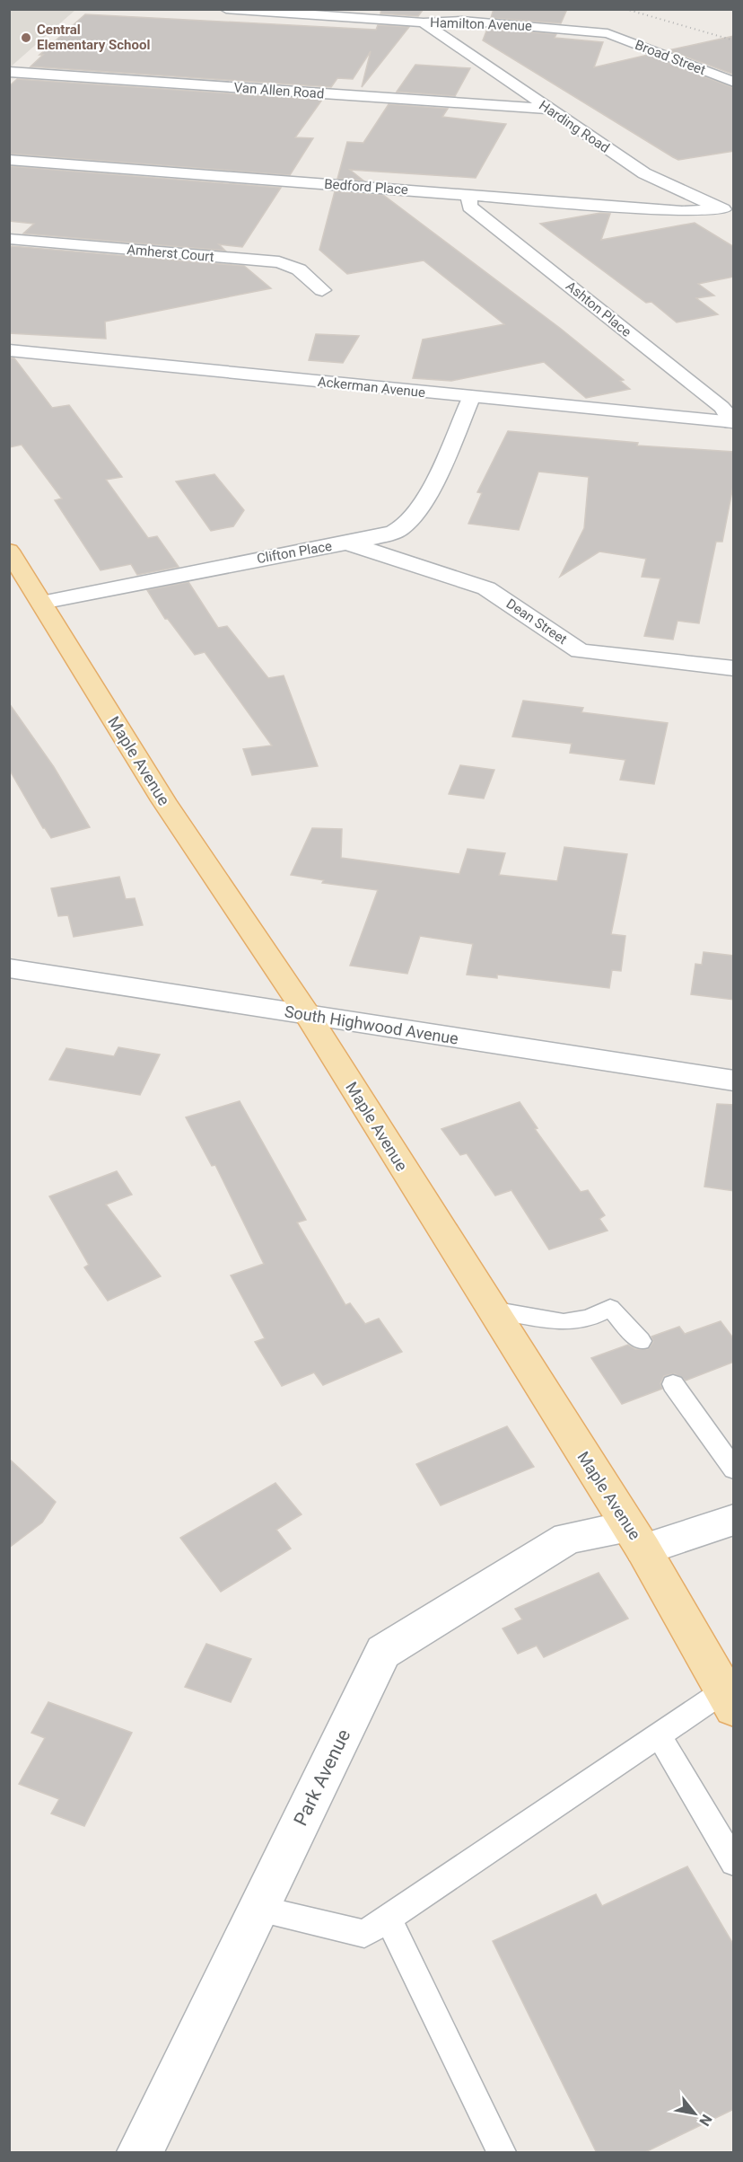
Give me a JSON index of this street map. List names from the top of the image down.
{
  "streets": {
    "main road": ["Maple Avenue"],
    "street": [
      "Hamilton Avenue",
      "Broad Street",
      "Van Allen Road",
      "Harding Road",
      "Bedford Place",
      "Amherst Court",
      "Ashton Place",
      "Ackerman Avenue",
      "Clifton Place",
      "Dean Street",
      "South Highwood Avenue",
      "Park Avenue"
    ]
  },
  "crossings": [
    ["Hamilton Avenue", "Broad Street"],
    ["Hamilton Avenue", "Harding Road"],
    ["Van Allen Road", "Harding Road"],
    ["Harding Road", "Bedford Place"],
    ["Bedford Place", "Ashton Place"],
    ["Ashton Place", "Ackerman Avenue"],
    ["Ackerman Avenue", "Clifton Place"],
    ["Clifton Place", "Dean Street"],
    ["Clifton Place", "Maple Avenue"],
    ["Maple Avenue", "South Highwood Avenue"],
    ["Maple Avenue", "Park Avenue"]
  ],
  "places": ["Central Elementary School"],
  "north": "bottom right"
}
